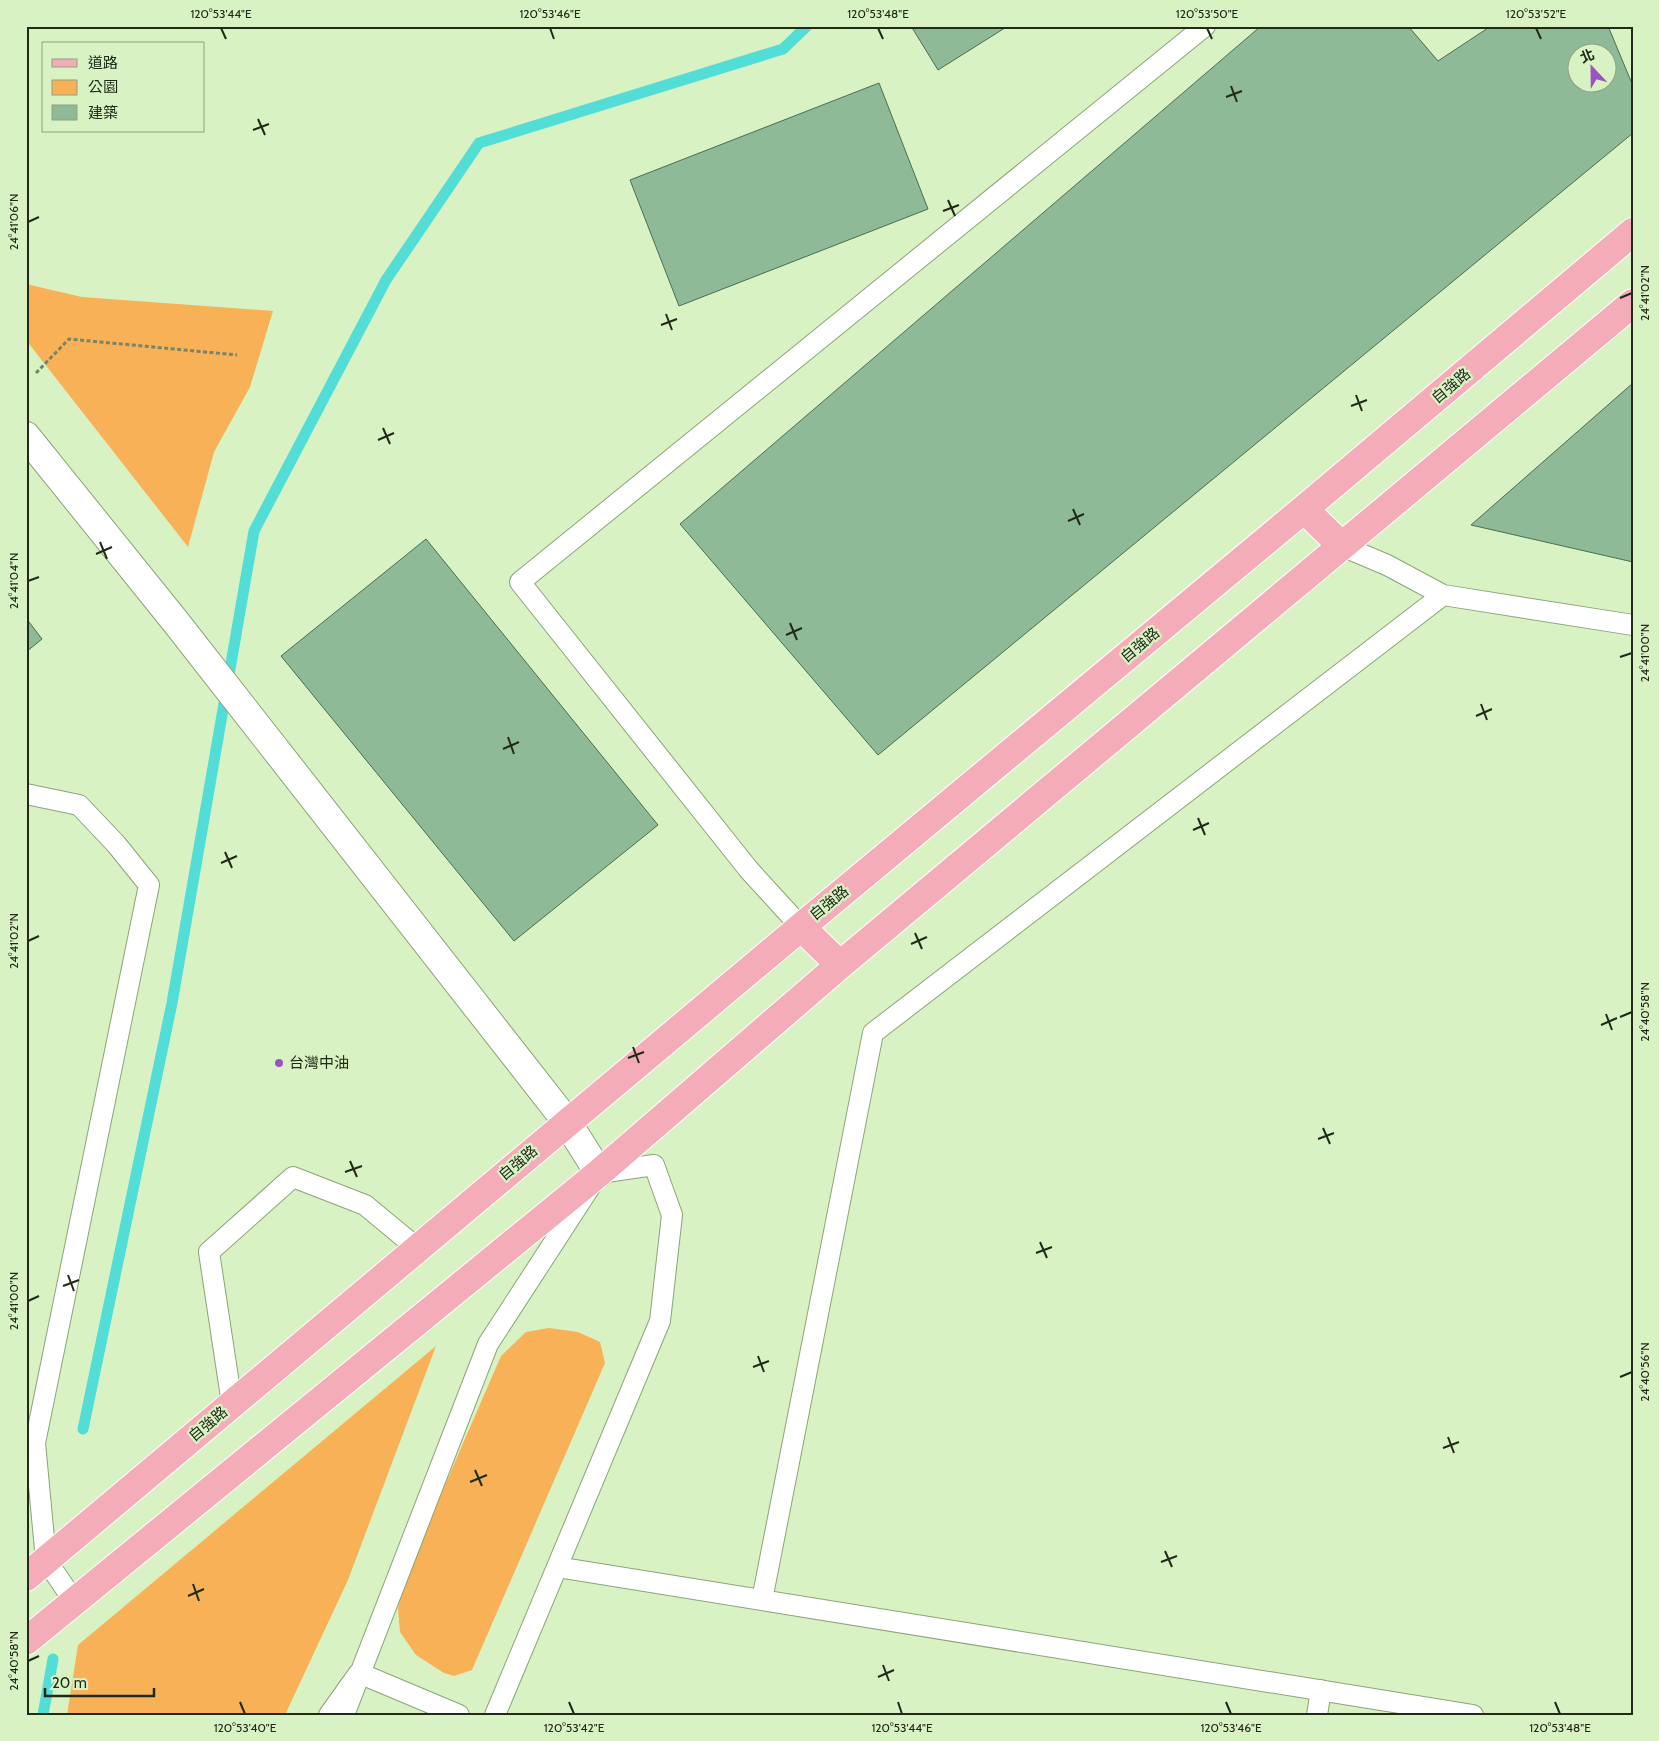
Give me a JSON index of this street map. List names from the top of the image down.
{
  "streets": {
    "main road": ["自強路"]
  },
  "places": ["台灣中油"],
  "legend": ["道路", "公園", "建築"],
  "scale_bar": "20 m",
  "north": "top",
  "coordinates": [
    "120°53'44\"E",
    "120°53'46\"E",
    "120°53'48\"E",
    "120°53'50\"E",
    "120°53'52\"E",
    "24°41'06\"N",
    "24°41'02\"N",
    "24°41'04\"N",
    "24°41'00\"N",
    "24°40'58\"N",
    "24°40'56\"N",
    "120°53'40\"E",
    "120°53'42\"E"
  ]
}
